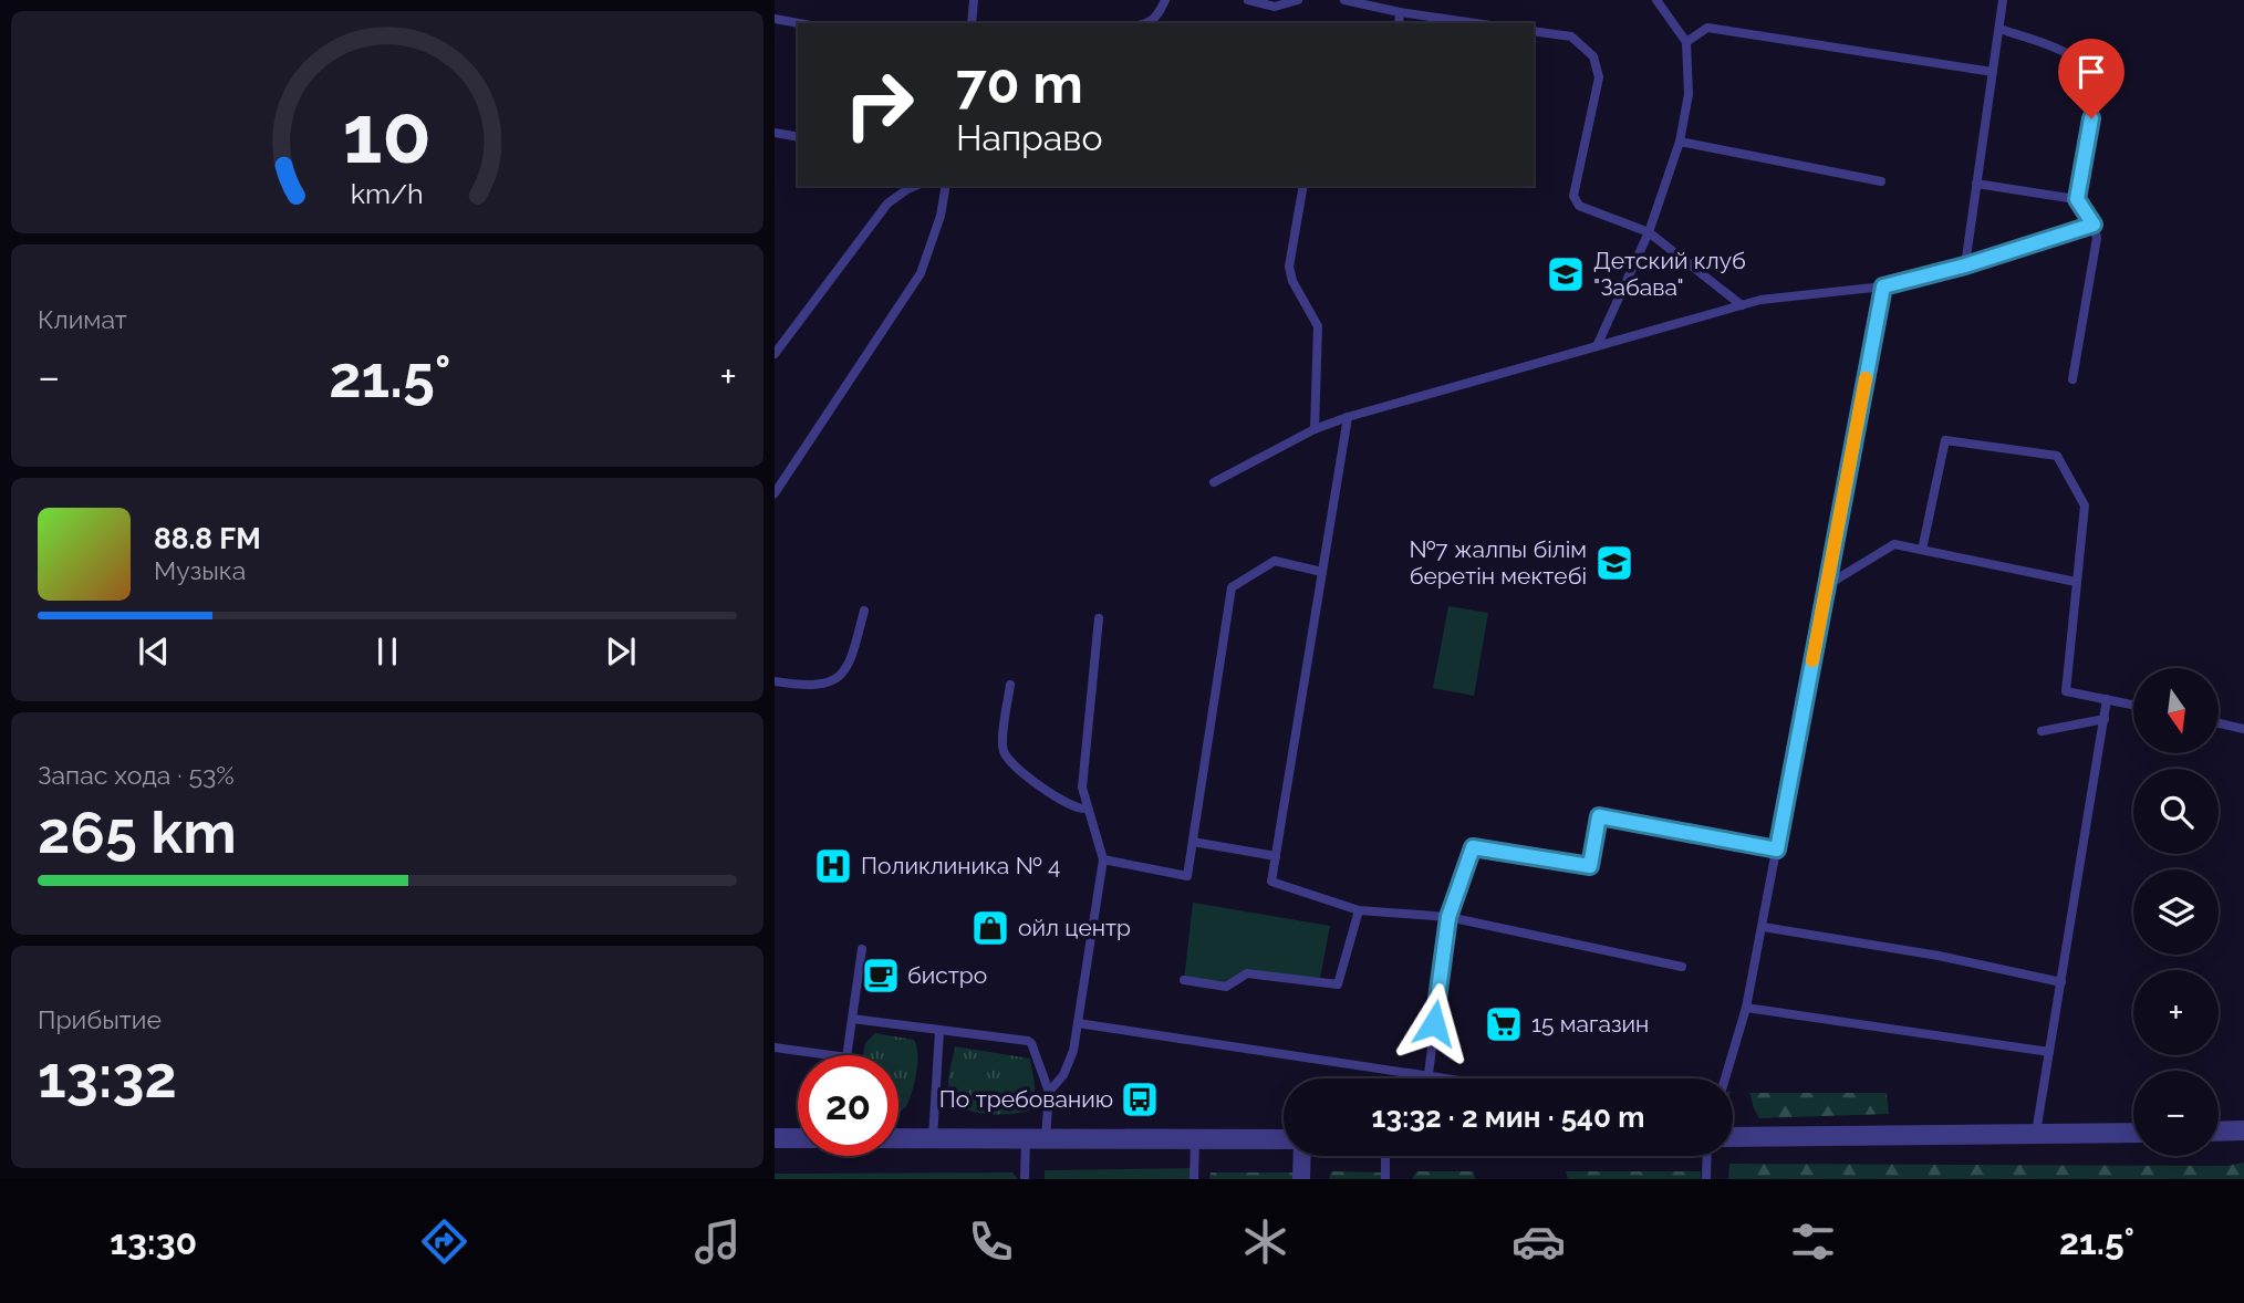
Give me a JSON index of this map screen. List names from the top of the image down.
{
  "places": {
    "school or university": ["Детский клуб \"Забава\"", "№7 жалпы білім беретін мектебі"],
    "hospital": ["Поликлиника № 4"],
    "shop": ["ойл центр"],
    "cafe": ["бистро"],
    "supermarket": ["15 магазин"],
    "bus stop": ["По требованию"]
  },
  "north": "bottom",
  "page": {
    "turn": ["70 m", "Направо"],
    "tile": [
      "Климат",
      ["Запас хода · 53%", "265 km"],
      ["Прибытие", "13:32"]
    ],
    "heat": ["−", "21.5°", "+"],
    "song": ["88.8 FM", "Музыка"],
    "map_buttons": ["+", "−"],
    "limit": "20",
    "trip": "13:32 · 2 мин · 540 m",
    "tabs": ["13:30", "21.5°"],
    "gauge": ["10", "km/h"]
  }
}
